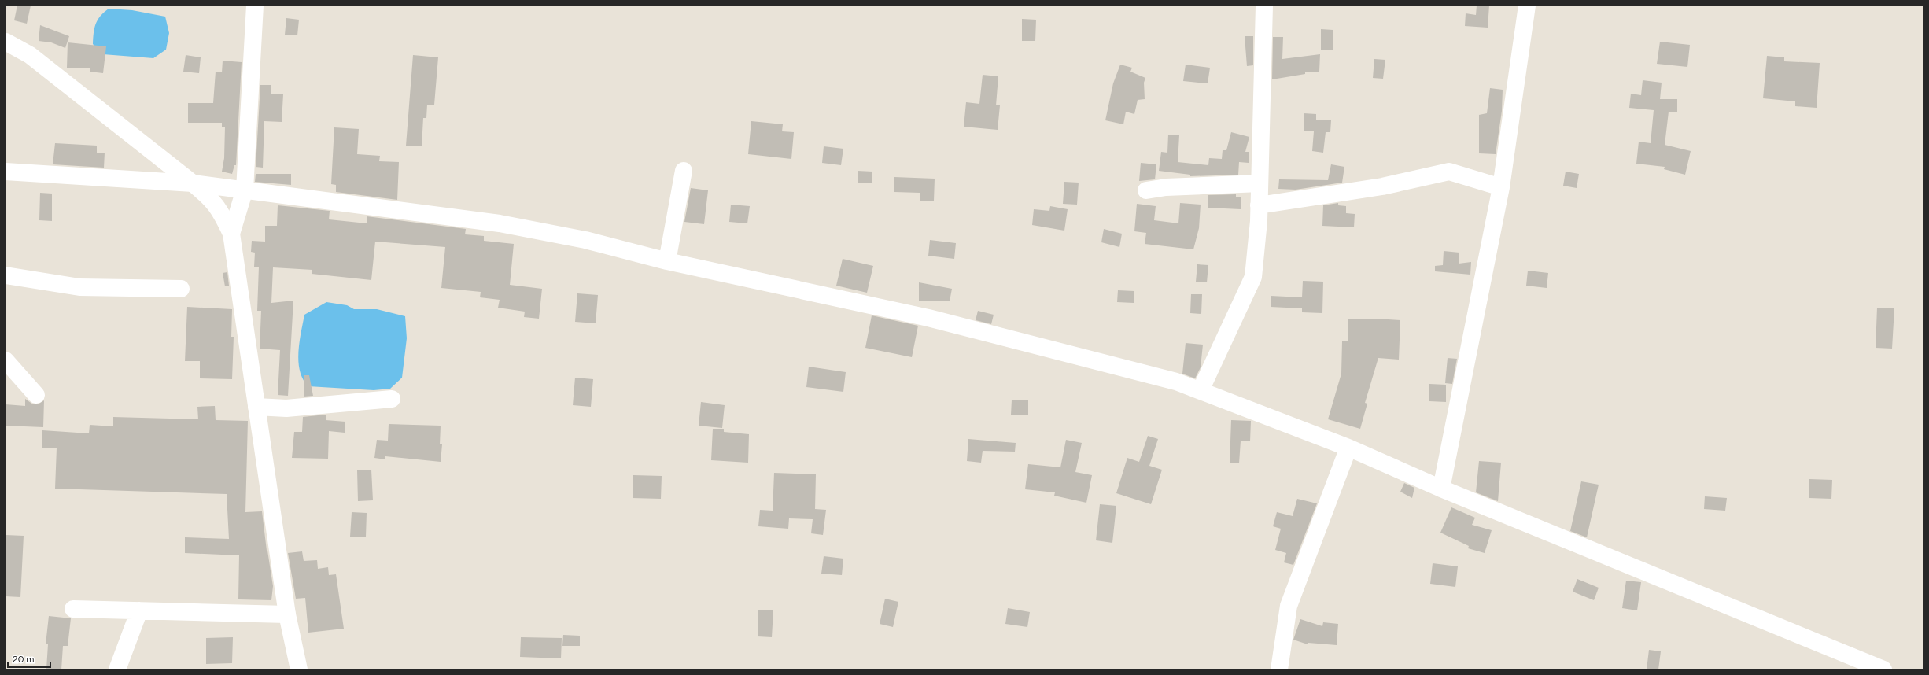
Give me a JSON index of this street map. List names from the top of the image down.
{
  "scale_bar": "20 m"
}
